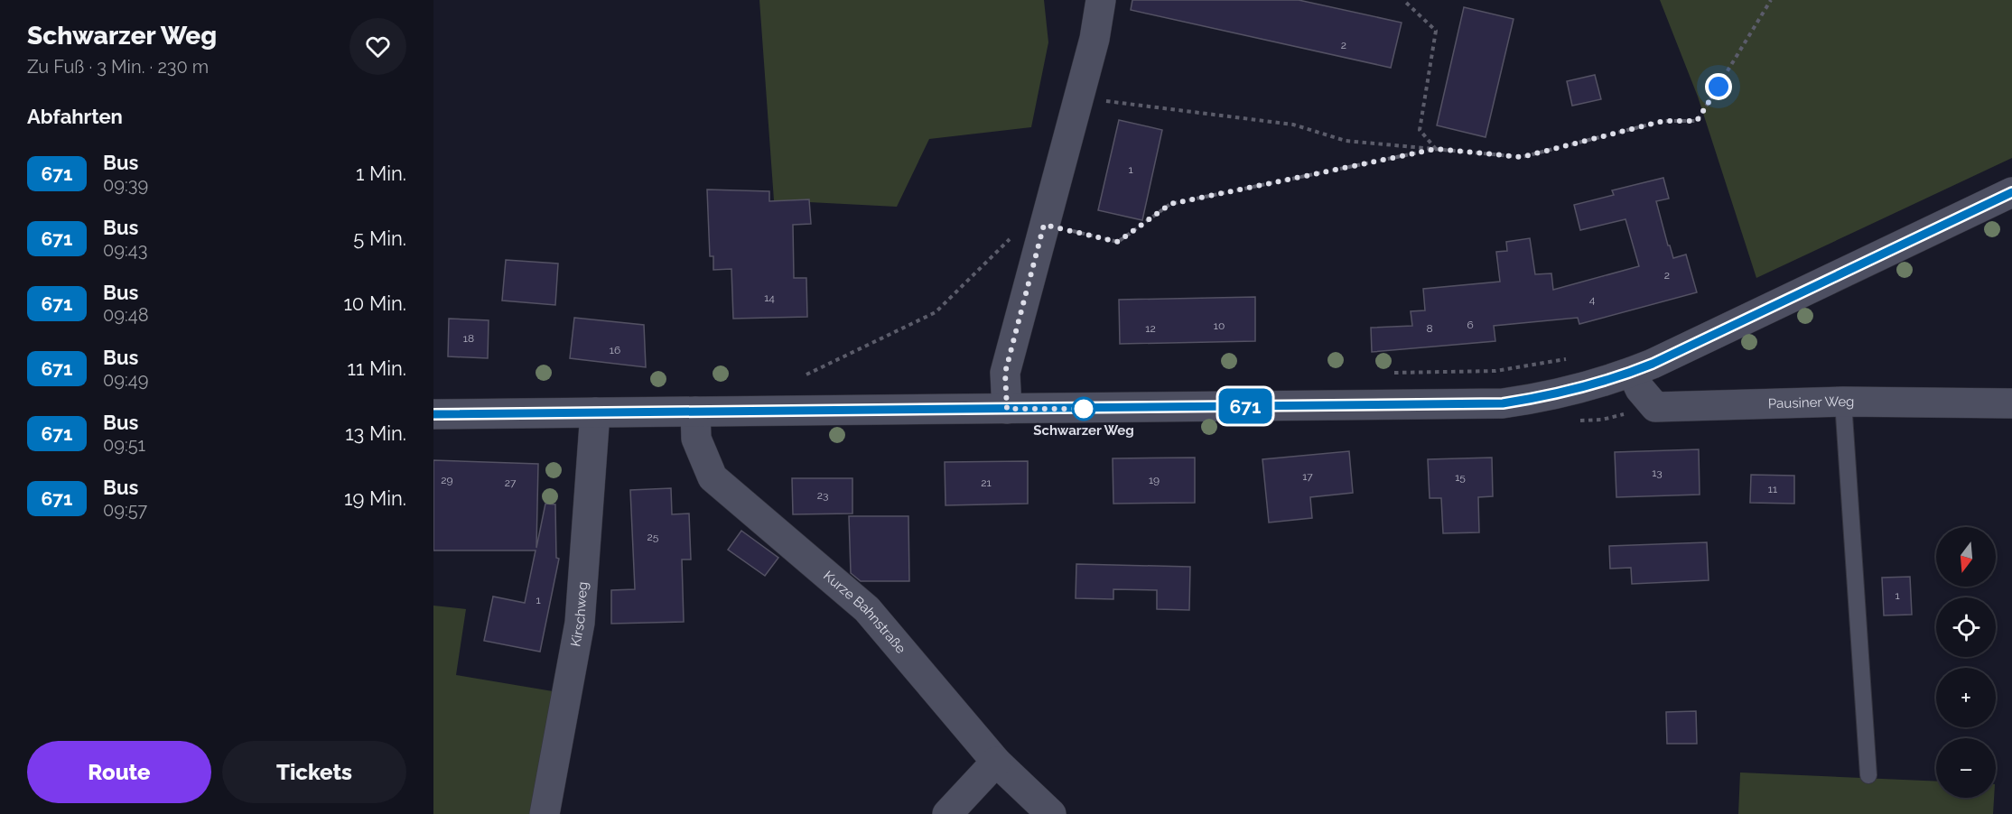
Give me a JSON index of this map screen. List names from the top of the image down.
{
  "streets": {
    "street": ["Pausiner Weg", "Kurze Bahnstraße", "Kirschweg"]
  },
  "places": ["Schwarzer Weg"],
  "lines": ["bus line 671"],
  "house_numbers": [
    "2",
    "1",
    "2",
    "14",
    "4",
    "6",
    "10",
    "12",
    "8",
    "18",
    "16",
    "13",
    "17",
    "15",
    "29",
    "19",
    "27",
    "21",
    "11",
    "23",
    "25",
    "1",
    "1"
  ],
  "north": "bottom",
  "page": {
    "heading": [
      ["Schwarzer Weg", "Zu Fuß · 3 Min. · 230 m"],
      "Abfahrten"
    ],
    "on_map": "671",
    "list": [
      {
        "mark": "671",
        "name": "Bus",
        "note": "09:39",
        "value": "1 Min."
      },
      {
        "mark": "671",
        "name": "Bus",
        "note": "09:43",
        "value": "5 Min."
      },
      {
        "mark": "671",
        "name": "Bus",
        "note": "09:48",
        "value": "10 Min."
      },
      {
        "mark": "671",
        "name": "Bus",
        "note": "09:49",
        "value": "11 Min."
      },
      {
        "mark": "671",
        "name": "Bus",
        "note": "09:51",
        "value": "13 Min."
      },
      {
        "mark": "671",
        "name": "Bus",
        "note": "09:57",
        "value": "19 Min."
      }
    ],
    "map_buttons": ["+", "−"],
    "buttons": ["Route", "Tickets"]
  }
}
